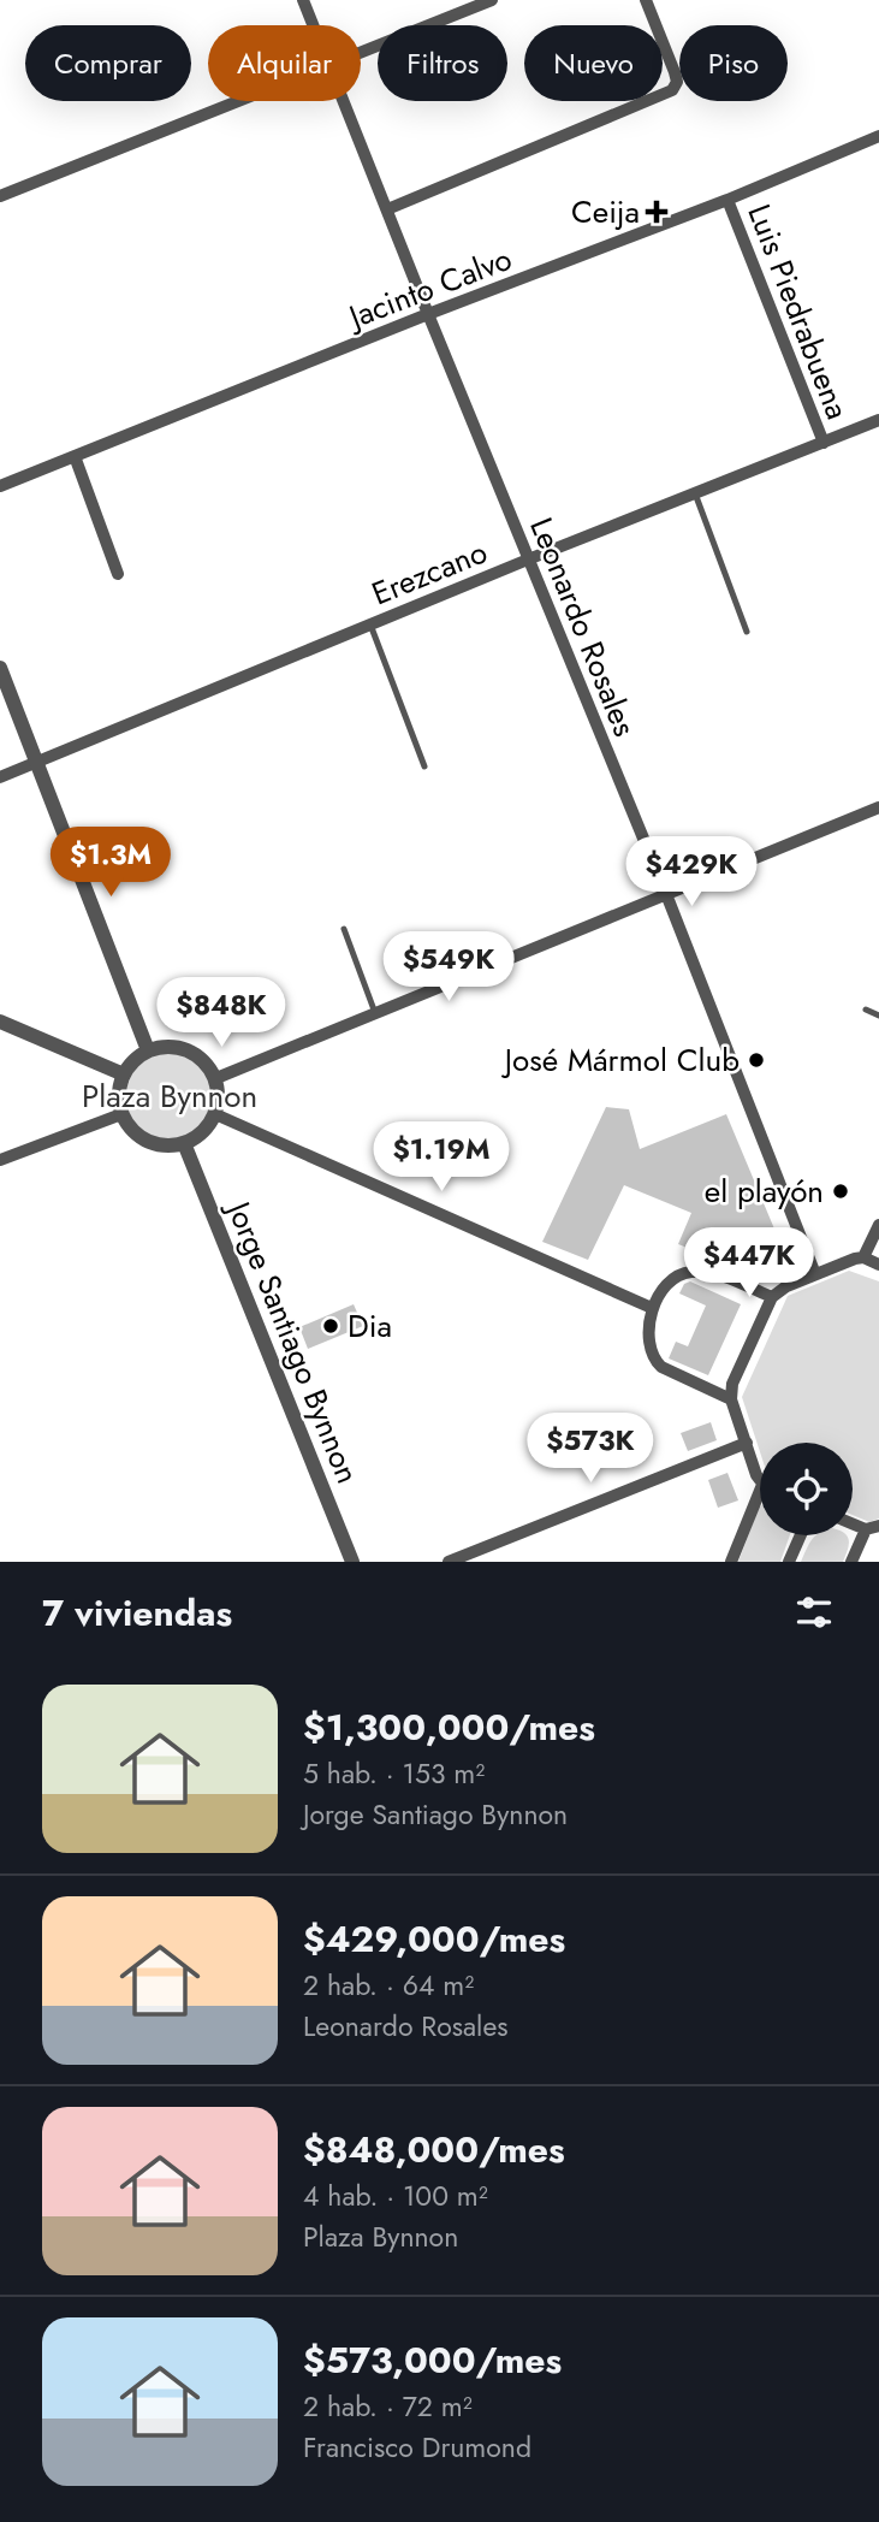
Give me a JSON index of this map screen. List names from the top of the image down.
{
  "streets": {
    "street": [
      "Jacinto Calvo",
      "Luis Piedrabuena",
      "Erezcano",
      "Leonardo Rosales",
      "Jorge Santiago Bynnon"
    ]
  },
  "crossings": [
    ["Jacinto Calvo", "Luis Piedrabuena"],
    ["Jacinto Calvo", "Leonardo Rosales"],
    ["Luis Piedrabuena", "Erezcano"],
    ["Erezcano", "Leonardo Rosales"]
  ],
  "parks": ["Plaza Bynnon"],
  "places": {
    "health": ["Ceija"],
    "other": ["José Mármol Club", "el playón", "Dia"]
  },
  "page": {
    "chip": [
      "Comprar",
      "Alquilar",
      "Filtros",
      "Nuevo",
      "Piso"
    ],
    "price": [
      "$1.3M",
      "$429K",
      "$549K",
      "$848K",
      "$1.19M",
      "$447K",
      "$573K"
    ],
    "heading": "7 viviendas",
    "list": [
      {
        "name": "$1,300,000/mes",
        "note": "5 hab. · 153 m² · Jorge Santiago Bynnon"
      },
      {
        "name": "$429,000/mes",
        "note": "2 hab. · 64 m² · Leonardo Rosales"
      },
      {
        "name": "$848,000/mes",
        "note": "4 hab. · 100 m² · Plaza Bynnon"
      },
      {
        "name": "$573,000/mes",
        "note": "2 hab. · 72 m² · Francisco Drumond"
      }
    ]
  }
}
